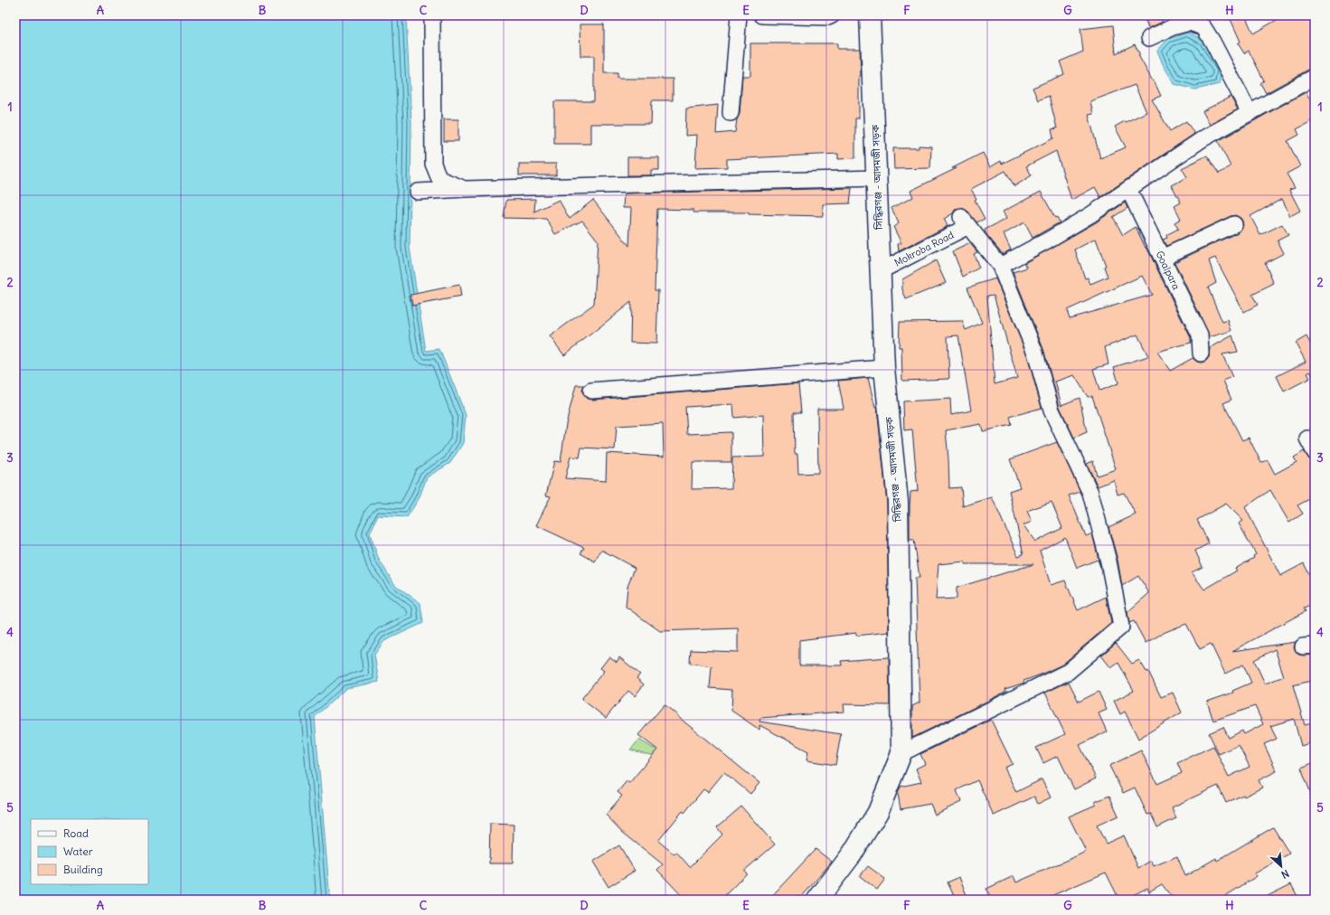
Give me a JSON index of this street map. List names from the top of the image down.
{
  "streets": {
    "main road": ["সিদ্ধিরগঞ্জ - আদমজী সড়ক"],
    "street": ["Mokroba Road", "Goalpara"]
  },
  "crossings": [
    ["সিদ্ধিরগঞ্জ - আদমজী সড়ক", "Mokroba Road"]
  ],
  "legend": ["Road", "Water", "Building"],
  "north": "bottom right",
  "grid": {
    "columns": [
      "A",
      "B",
      "C",
      "D",
      "E",
      "F",
      "G",
      "H"
    ],
    "rows": [
      "1",
      "2",
      "3",
      "4",
      "5"
    ]
  }
}
